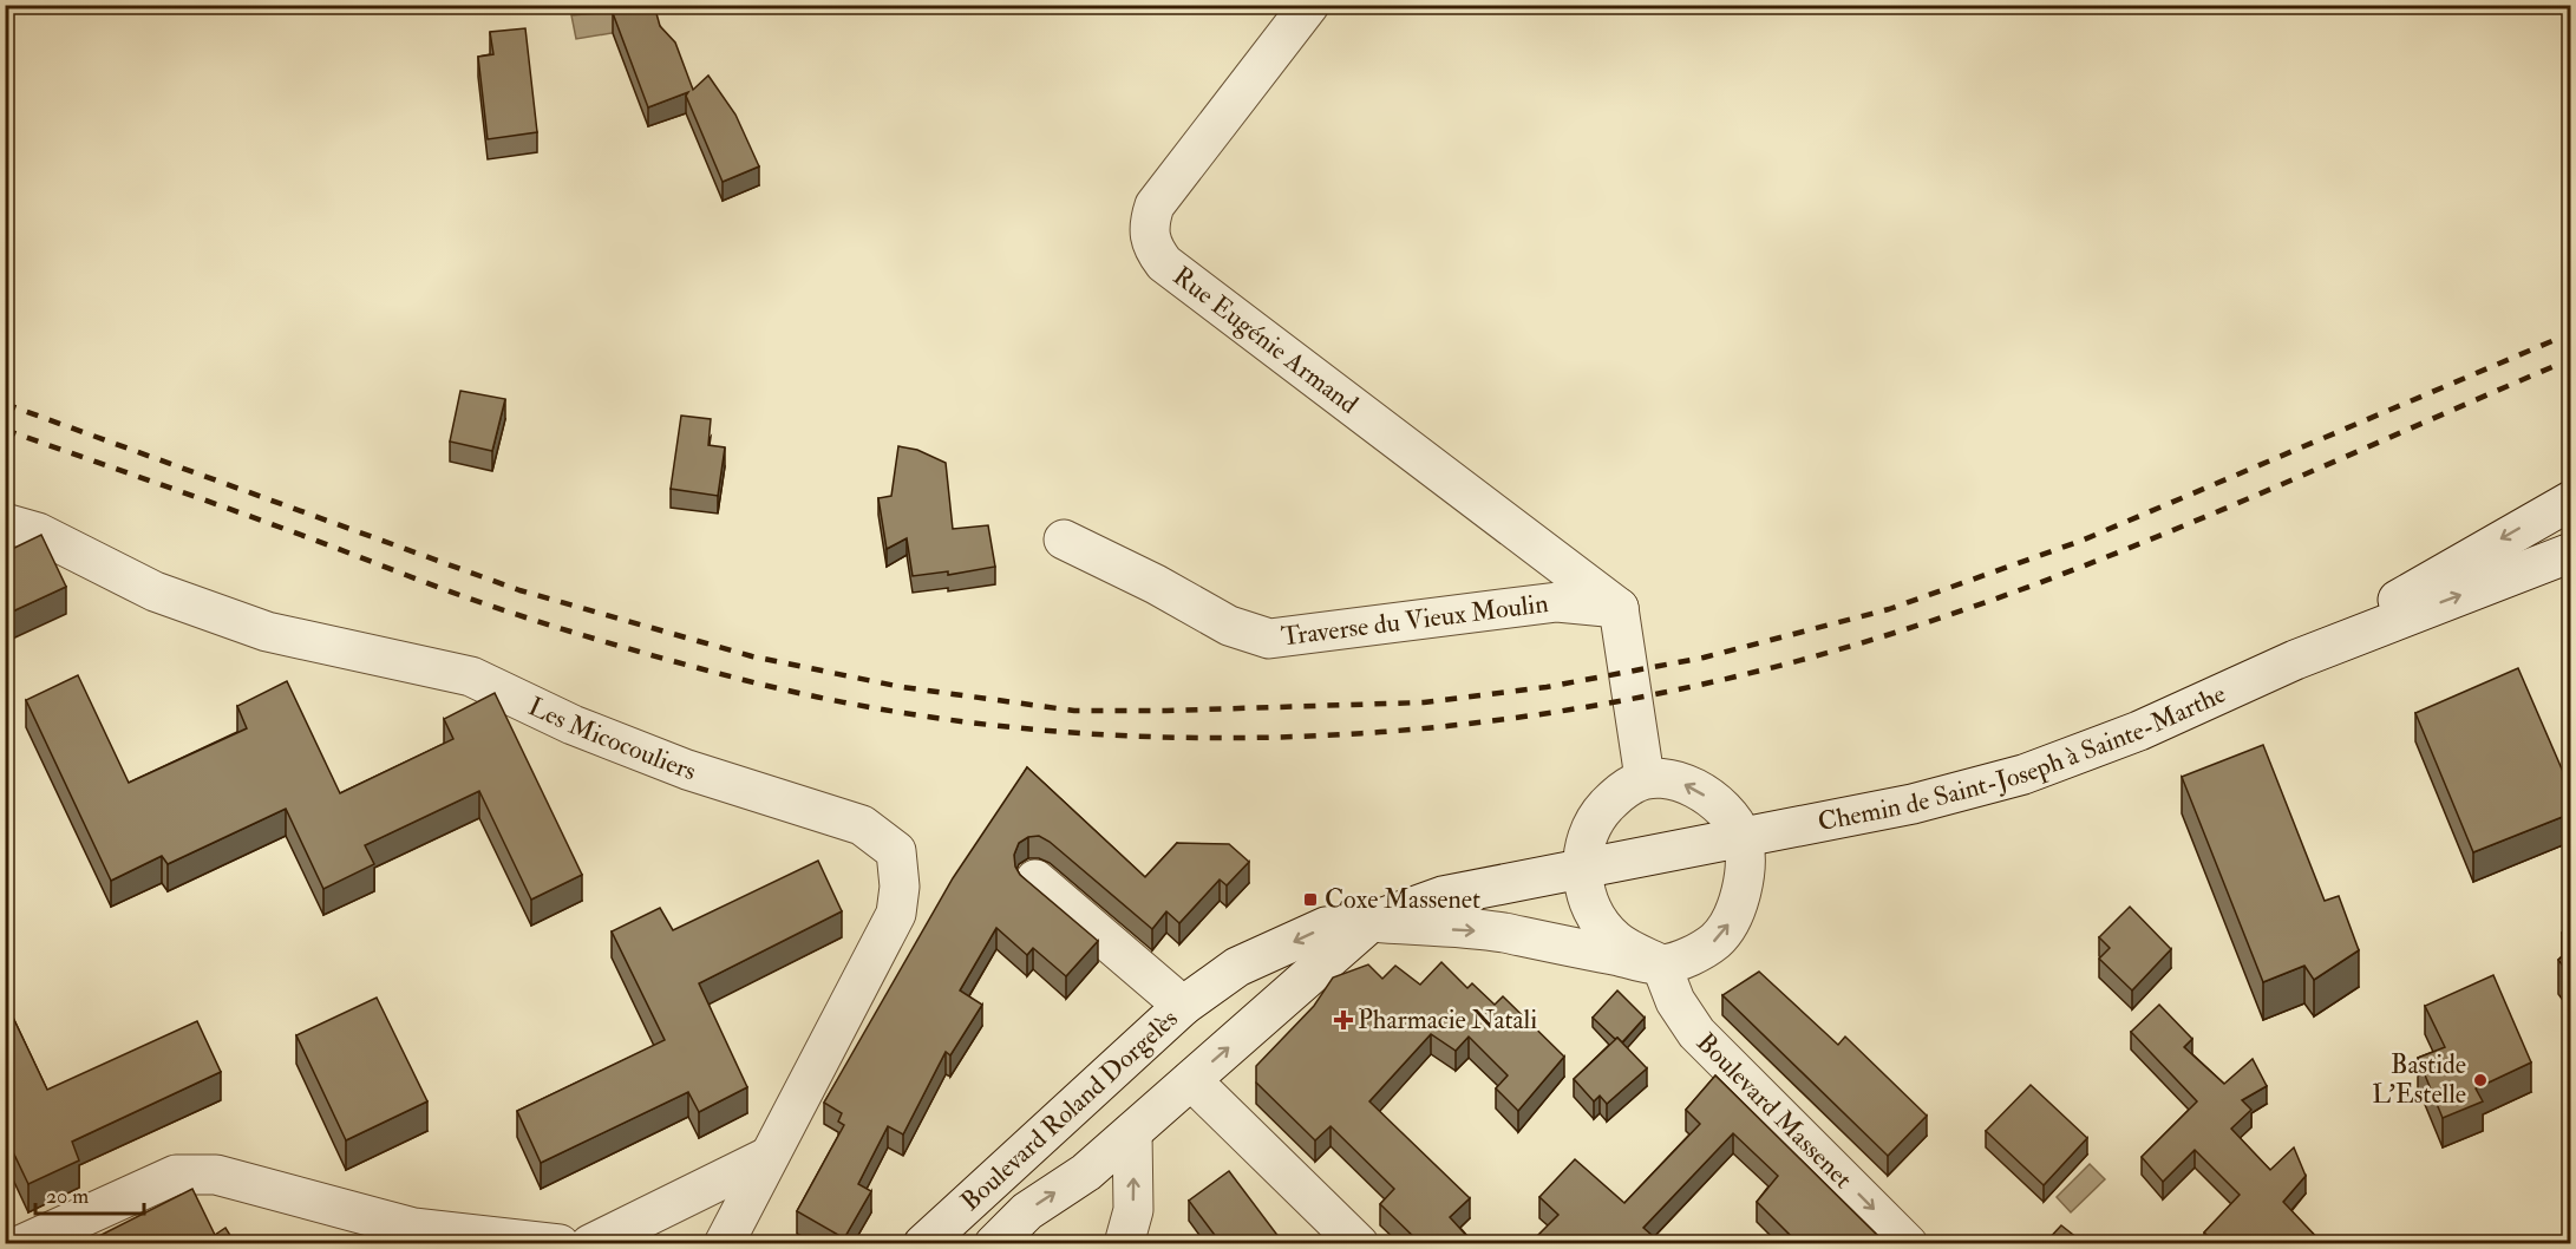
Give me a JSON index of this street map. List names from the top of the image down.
{
  "streets": {
    "street": [
      "Rue Eugénie Armand",
      "Traverse du Vieux Moulin",
      "Les Micocouliers",
      "Chemin de Saint-Joseph à Sainte-Marthe",
      "Boulevard Roland Dorgelès",
      "Boulevard Massenet"
    ]
  },
  "crossings": [
    ["Rue Eugénie Armand", "Traverse du Vieux Moulin"],
    ["Chemin de Saint-Joseph à Sainte-Marthe", "Boulevard Roland Dorgelès"],
    ["Chemin de Saint-Joseph à Sainte-Marthe", "Boulevard Massenet"]
  ],
  "one_way": ["Boulevard Massenet"],
  "places": {
    "transit": ["Coxe Massenet"],
    "health": ["Pharmacie Natali"],
    "other": ["Bastide L'Estelle"]
  },
  "scale_bar": "20 m"
}
